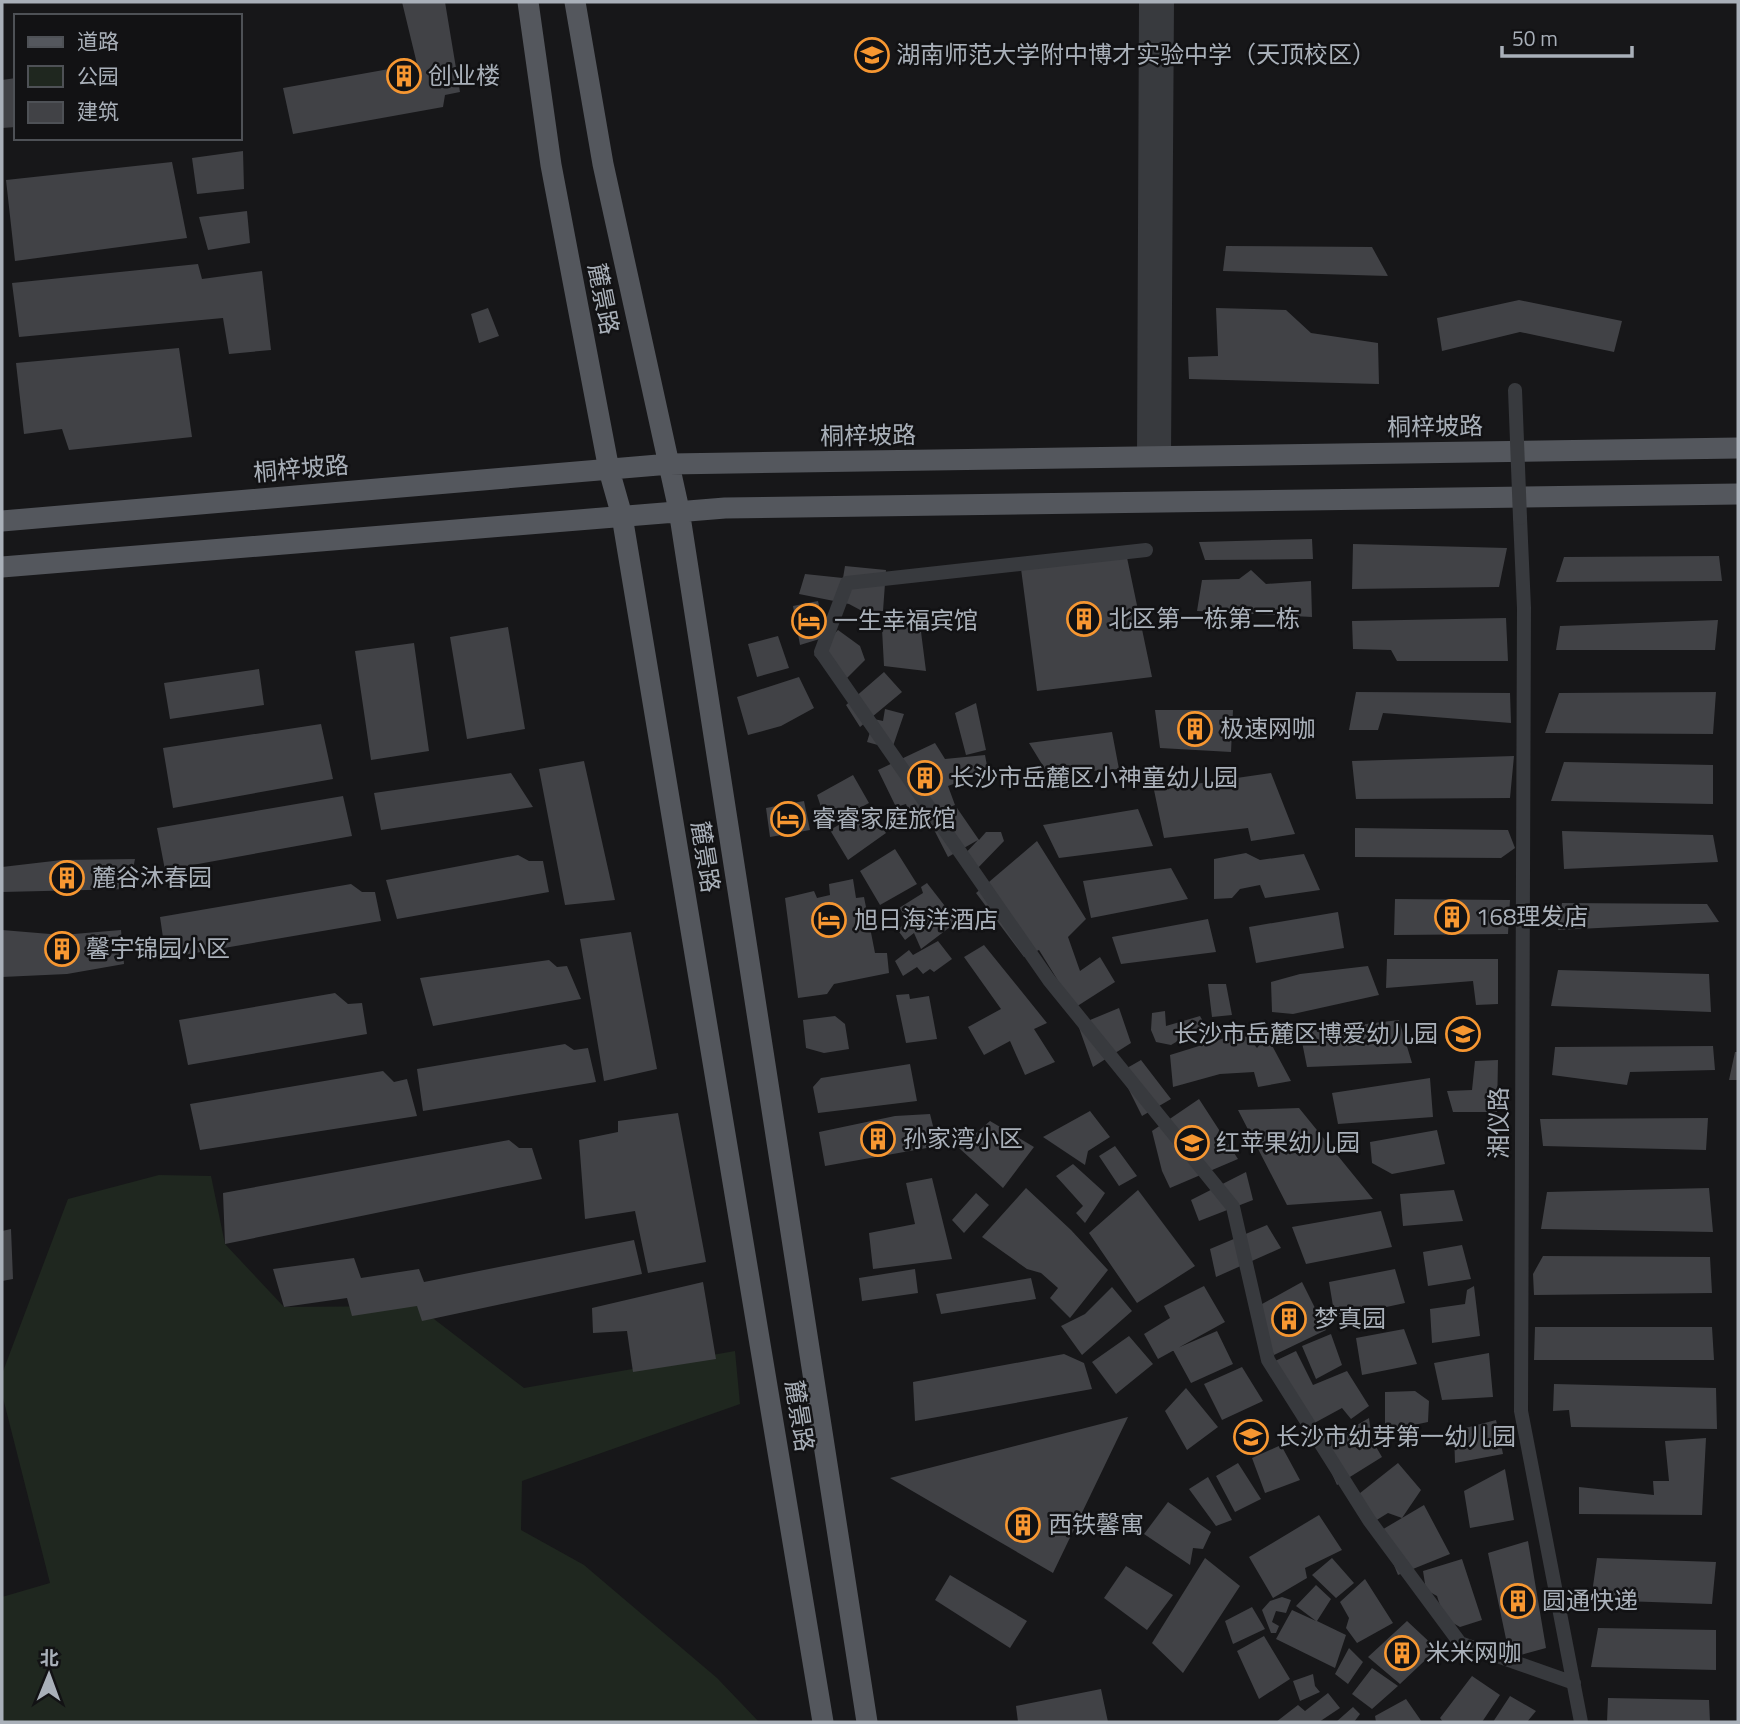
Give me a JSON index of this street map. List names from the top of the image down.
{
  "streets": {
    "main road": ["麓景路", "桐梓坡路"],
    "street": ["湘仪路"]
  },
  "crossings": [
    ["麓景路", "桐梓坡路"]
  ],
  "places": {
    "school or university": [
      "湖南师范大学附中博才实验中学（天顶校区）",
      "长沙市岳麓区博爱幼儿园",
      "红苹果幼儿园",
      "长沙市幼芽第一幼儿园"
    ],
    "building": [
      "创业楼",
      "北区第一栋第二栋",
      "极速网咖",
      "长沙市岳麓区小神童幼儿园",
      "麓谷沐春园",
      "168理发店",
      "馨宇锦园小区",
      "孙家湾小区",
      "梦真园",
      "西铁馨寓",
      "圆通快递",
      "米米网咖"
    ],
    "hotel": ["一生幸福宾馆", "睿睿家庭旅馆", "旭日海洋酒店"]
  },
  "legend": ["道路", "公园", "建筑"],
  "scale_bar": "50 m",
  "north": "top"
}
